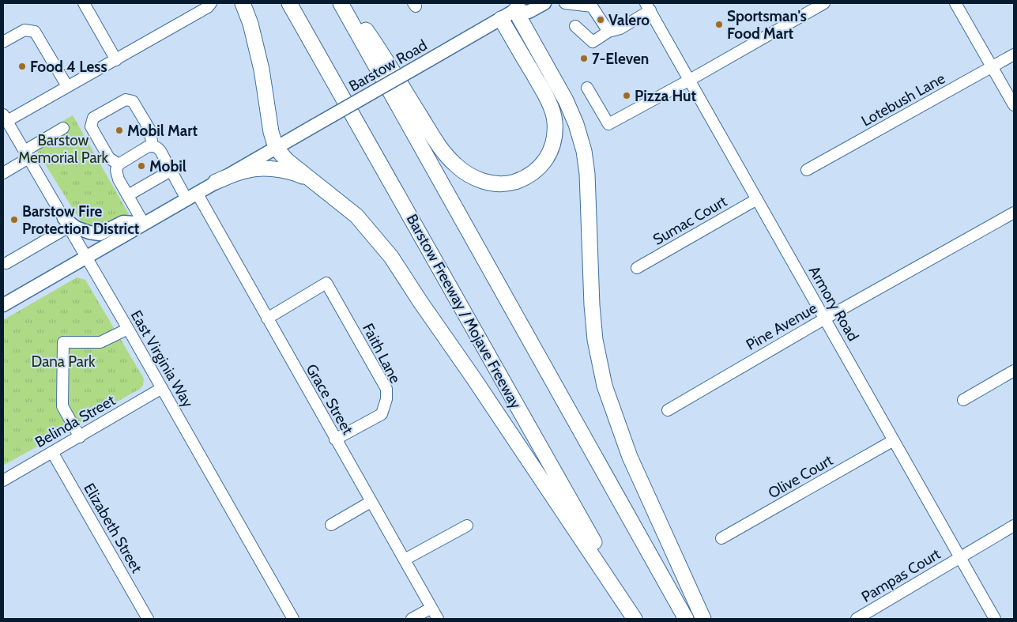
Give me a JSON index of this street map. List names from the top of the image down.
{
  "streets": {
    "highway": ["Barstow Freeway / Mojave Freeway"],
    "main road": ["Barstow Road"],
    "street": [
      "Lotebush Lane",
      "Sumac Court",
      "Armory Road",
      "Pine Avenue",
      "Faith Lane",
      "East Virginia Way",
      "Grace Street",
      "Belinda Street",
      "Olive Court",
      "Elizabeth Street",
      "Pampas Court"
    ]
  },
  "crossings": [
    ["Barstow Road", "East Virginia Way"],
    ["Barstow Road", "Grace Street"],
    ["Sumac Court", "Armory Road"],
    ["Armory Road", "Pine Avenue"],
    ["Armory Road", "Olive Court"],
    ["Armory Road", "Pampas Court"],
    ["Faith Lane", "Grace Street"],
    ["East Virginia Way", "Belinda Street"],
    ["Belinda Street", "Elizabeth Street"]
  ],
  "parks": ["Barstow Memorial Park", "Dana Park"],
  "places": [
    "Valero",
    "Sportsman's Food Mart",
    "7-Eleven",
    "Food 4 Less",
    "Pizza Hut",
    "Mobil Mart",
    "Mobil",
    "Barstow Fire Protection District"
  ]
}
